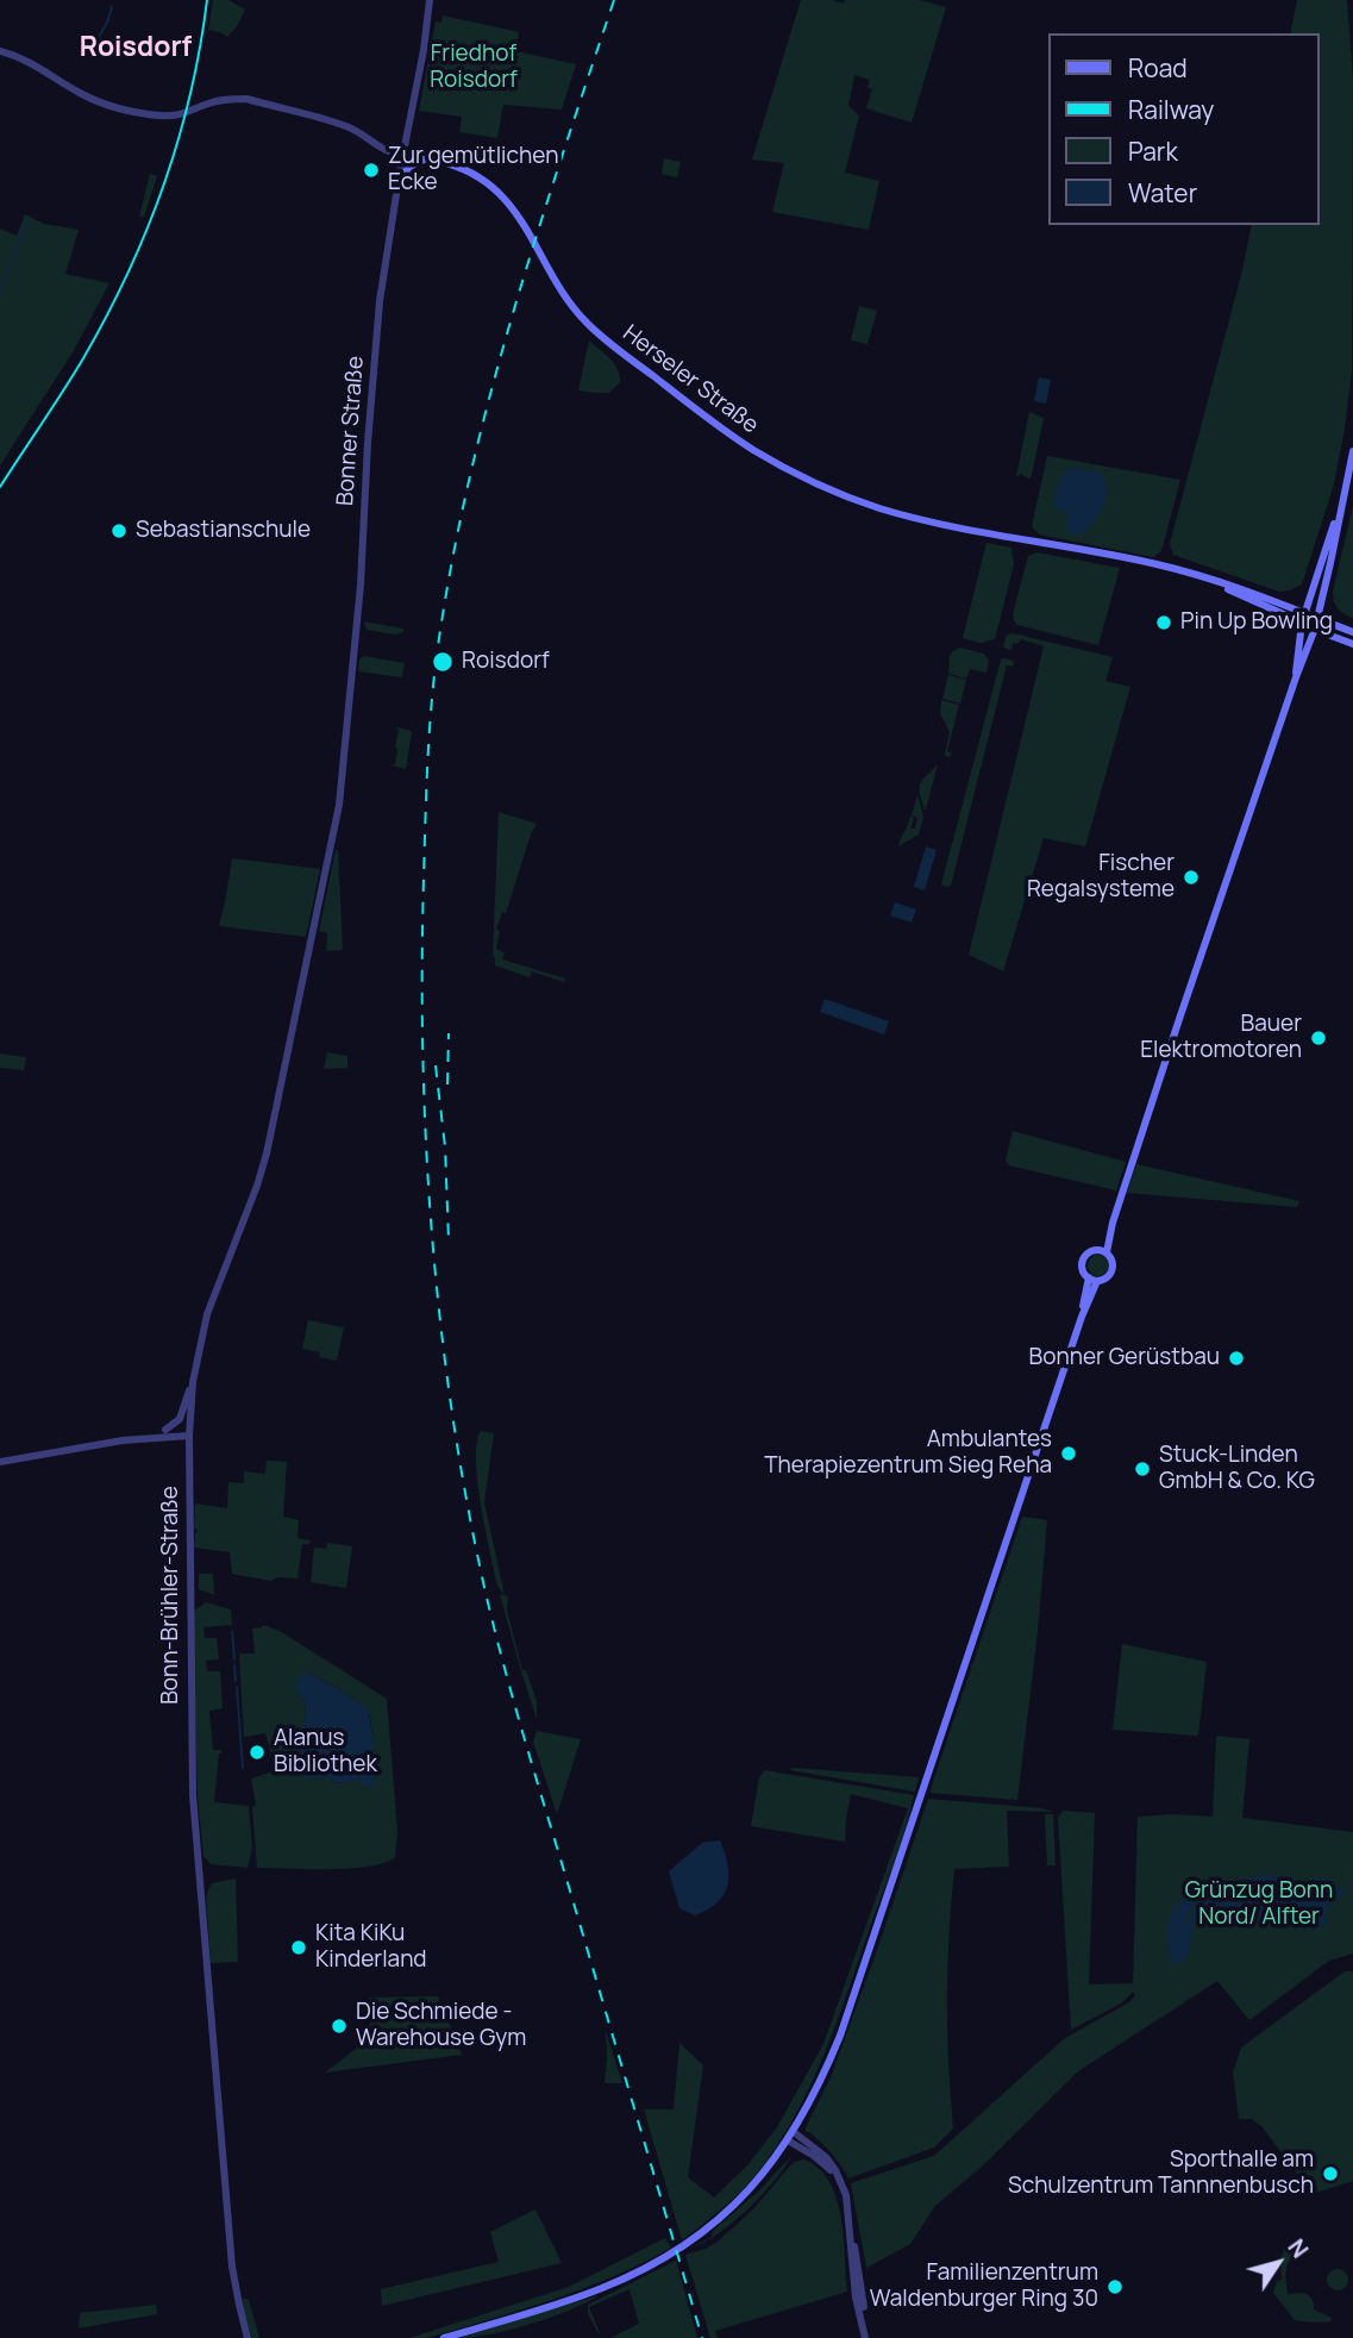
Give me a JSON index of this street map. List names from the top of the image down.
{
  "streets": {
    "main road": ["Herseler Straße"],
    "street": ["Bonner Straße", "Bonn-Brühler-Straße"]
  },
  "crossings": [
    ["Herseler Straße", "Bonner Straße"],
    ["Bonner Straße", "Bonn-Brühler-Straße"]
  ],
  "districts": ["Roisdorf"],
  "parks": ["Friedhof Roisdorf", "Grünzug Bonn Nord/ Alfter"],
  "places": [
    "Zur gemütlichen Ecke",
    "Sebastianschule",
    "Pin Up Bowling",
    "Roisdorf",
    "Fischer Regalsysteme",
    "Bauer Elektromotoren",
    "Bonner Gerüstbau",
    "Ambulantes Therapiezentrum Sieg Reha",
    "Stuck-Linden GmbH & Co. KG",
    "Alanus Bibliothek",
    "Kita KiKu Kinderland",
    "Die Schmiede - Warehouse Gym",
    "Sporthalle am Schulzentrum Tannnenbusch",
    "Familienzentrum Waldenburger Ring 30"
  ],
  "legend": [
    "Road",
    "Railway",
    "Park",
    "Water"
  ],
  "north": "top right"
}
